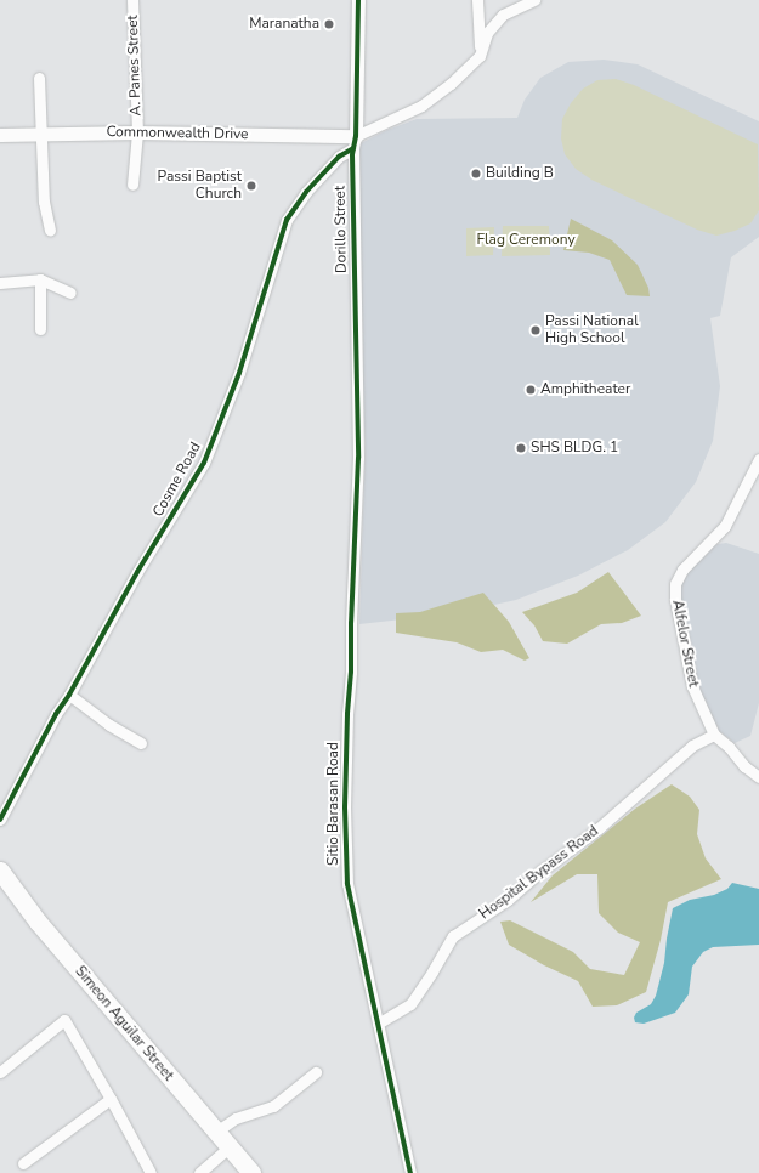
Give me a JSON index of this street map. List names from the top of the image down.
{
  "streets": {
    "highway": ["Simeon Aguilar Street"],
    "street": [
      "A. Panes Street",
      "Commonwealth Drive",
      "Dorillo Street",
      "Cosme Road",
      "Alfelor Street",
      "Sitio Barasan Road",
      "Hospital Bypass Road"
    ]
  },
  "crossings": [
    ["A. Panes Street", "Commonwealth Drive"],
    ["Commonwealth Drive", "Dorillo Street"],
    ["Commonwealth Drive", "Cosme Road"],
    ["Dorillo Street", "Cosme Road"],
    ["Dorillo Street", "Sitio Barasan Road"],
    ["Alfelor Street", "Hospital Bypass Road"],
    ["Sitio Barasan Road", "Hospital Bypass Road"]
  ],
  "parks": ["Flag Ceremony"],
  "places": [
    "Maranatha",
    "Building B",
    "Passi Baptist Church",
    "Passi National High School",
    "Amphitheater",
    "SHS BLDG. 1"
  ]
}
